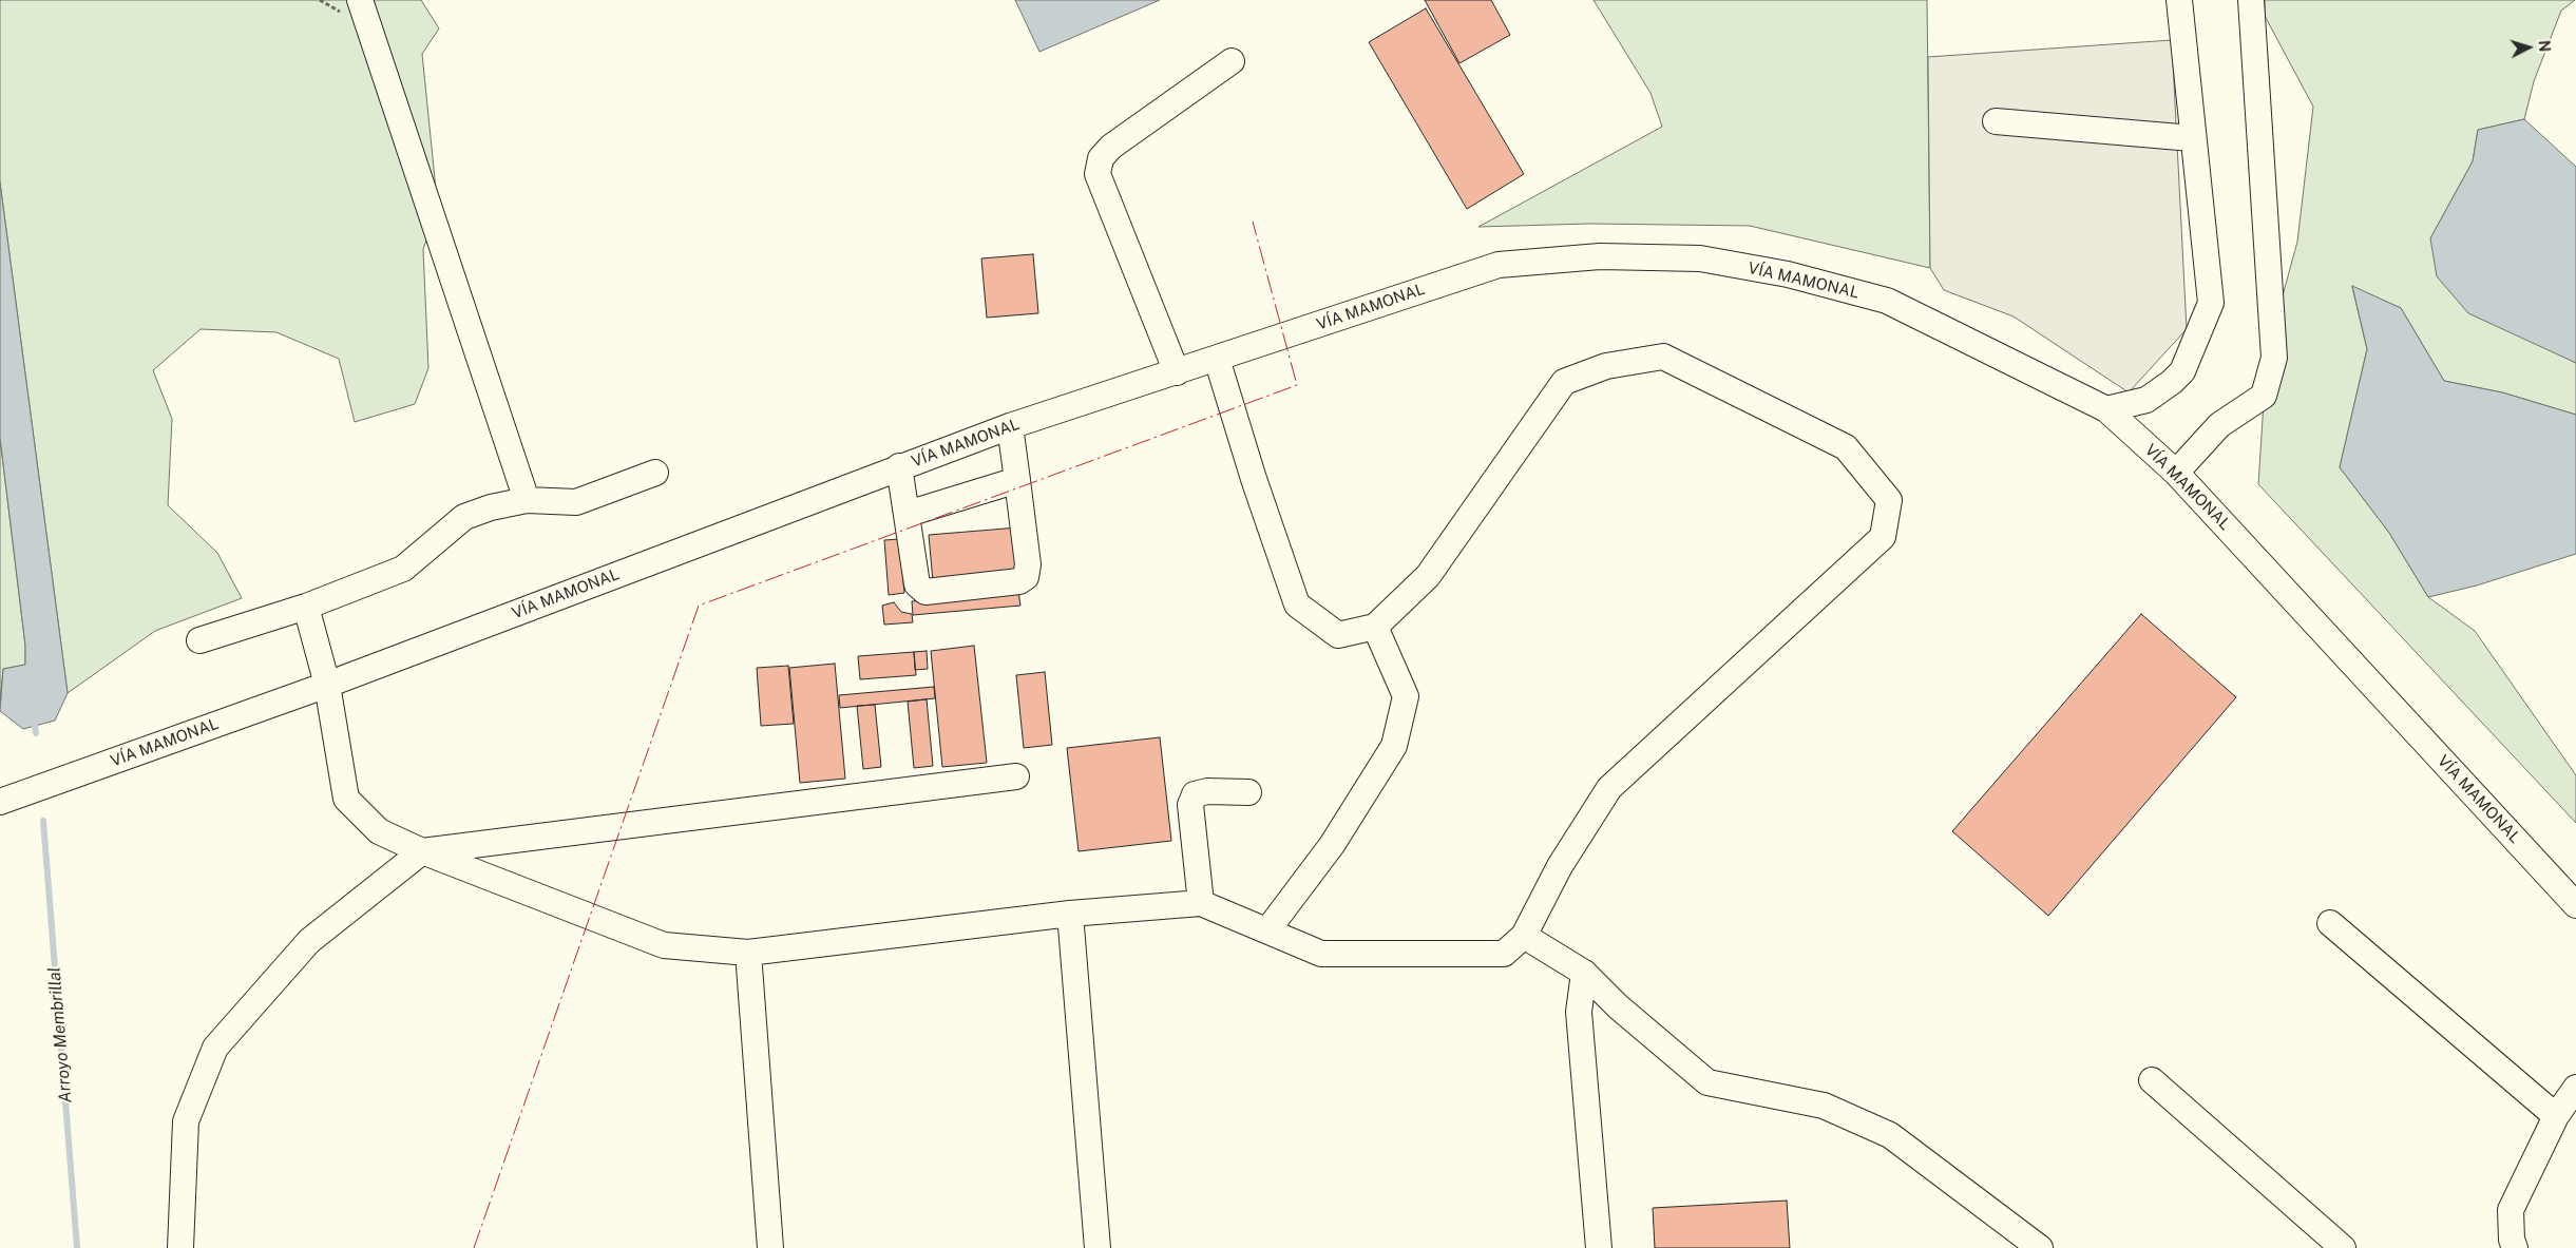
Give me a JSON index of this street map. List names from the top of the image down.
{
  "streets": {
    "street": ["VÍA MAMONAL"]
  },
  "water": ["Arroyo Membrillal"],
  "north": "right"
}
